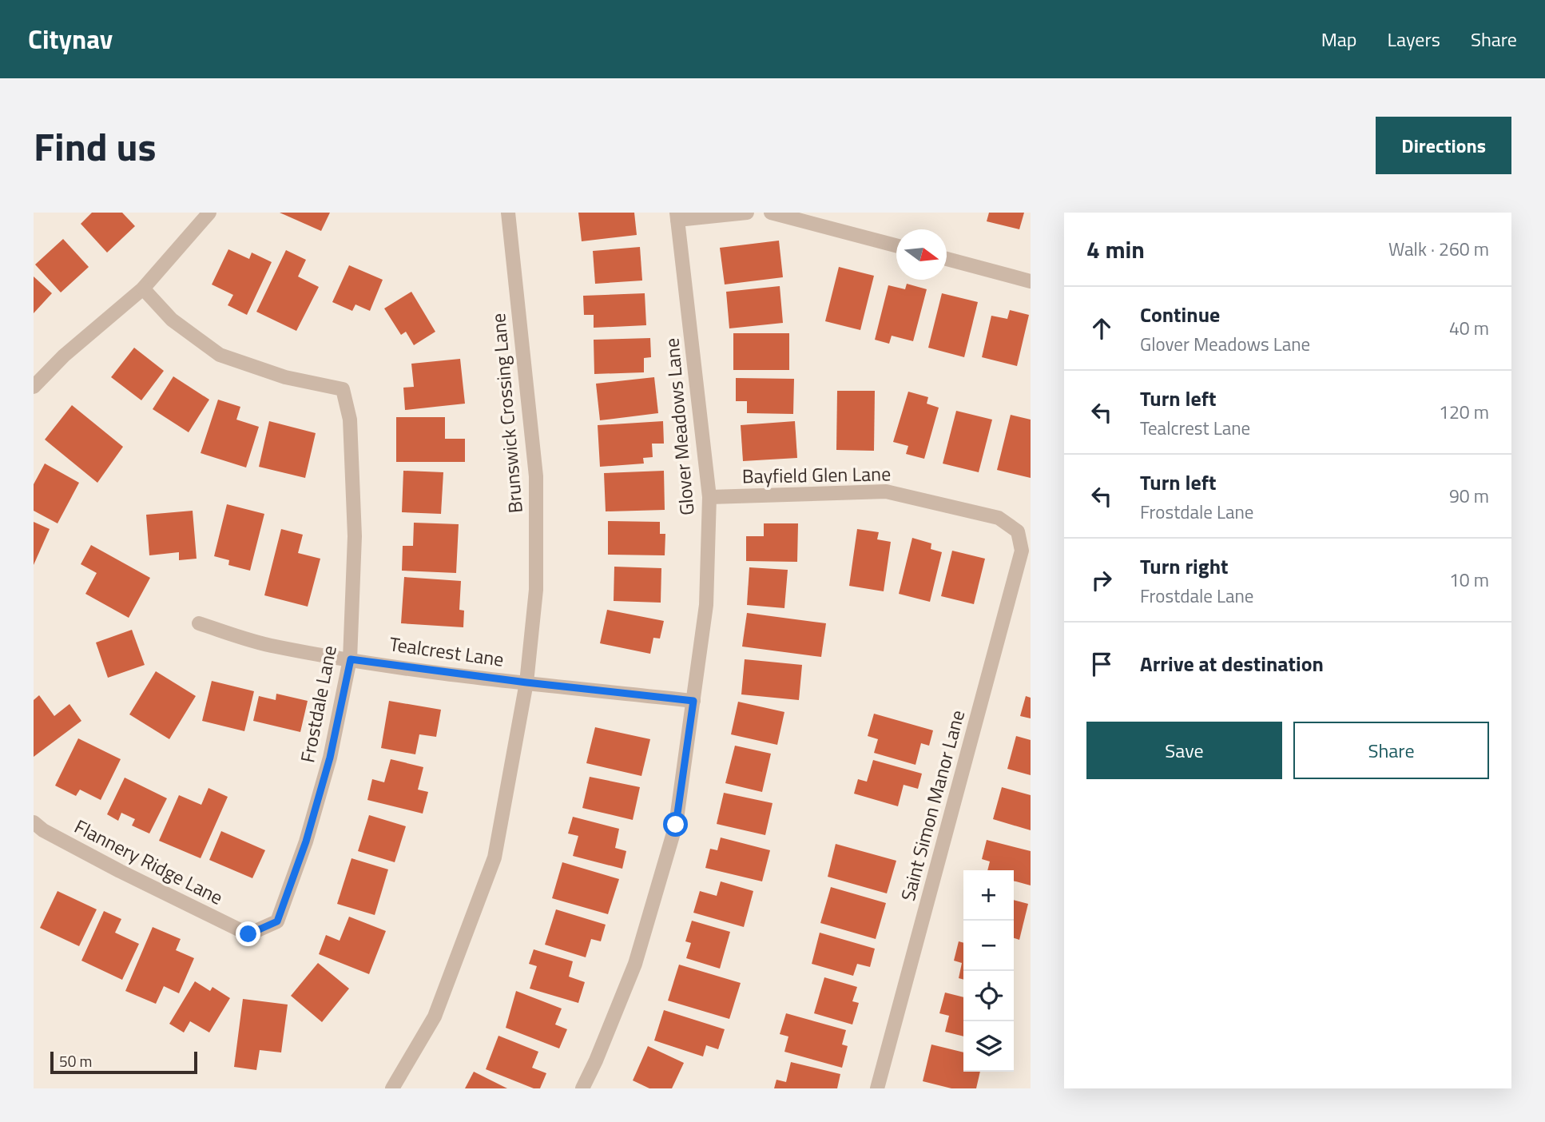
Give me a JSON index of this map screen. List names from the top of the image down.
{
  "streets": {
    "street": [
      "Brunswick Crossing Lane",
      "Glover Meadows Lane",
      "Bayfield Glen Lane",
      "Tealcrest Lane",
      "Frostdale Lane",
      "Saint Simon Manor Lane",
      "Flannery Ridge Lane"
    ]
  },
  "crossings": [
    ["Brunswick Crossing Lane", "Tealcrest Lane"],
    ["Glover Meadows Lane", "Bayfield Glen Lane"],
    ["Glover Meadows Lane", "Tealcrest Lane"],
    ["Bayfield Glen Lane", "Saint Simon Manor Lane"],
    ["Tealcrest Lane", "Frostdale Lane"],
    ["Frostdale Lane", "Flannery Ridge Lane"]
  ],
  "scale_bar": "50 m",
  "north": "right",
  "page": {
    "header": "Citynav",
    "nav": ["Map", "Layers", "Share"],
    "title": "Find us",
    "buttons": [
      "Directions",
      ["Save", "Share"]
    ],
    "heading": ["4 min", "Walk · 260 m"],
    "list": [
      ["Continue", "Glover Meadows Lane", "40 m"],
      ["Turn left", "Tealcrest Lane", "120 m"],
      ["Turn left", "Frostdale Lane", "90 m"],
      ["Turn right", "Frostdale Lane", "10 m"],
      "Arrive at destination"
    ],
    "map_buttons": ["+", "−"],
    "scale": "50 m"
  }
}
